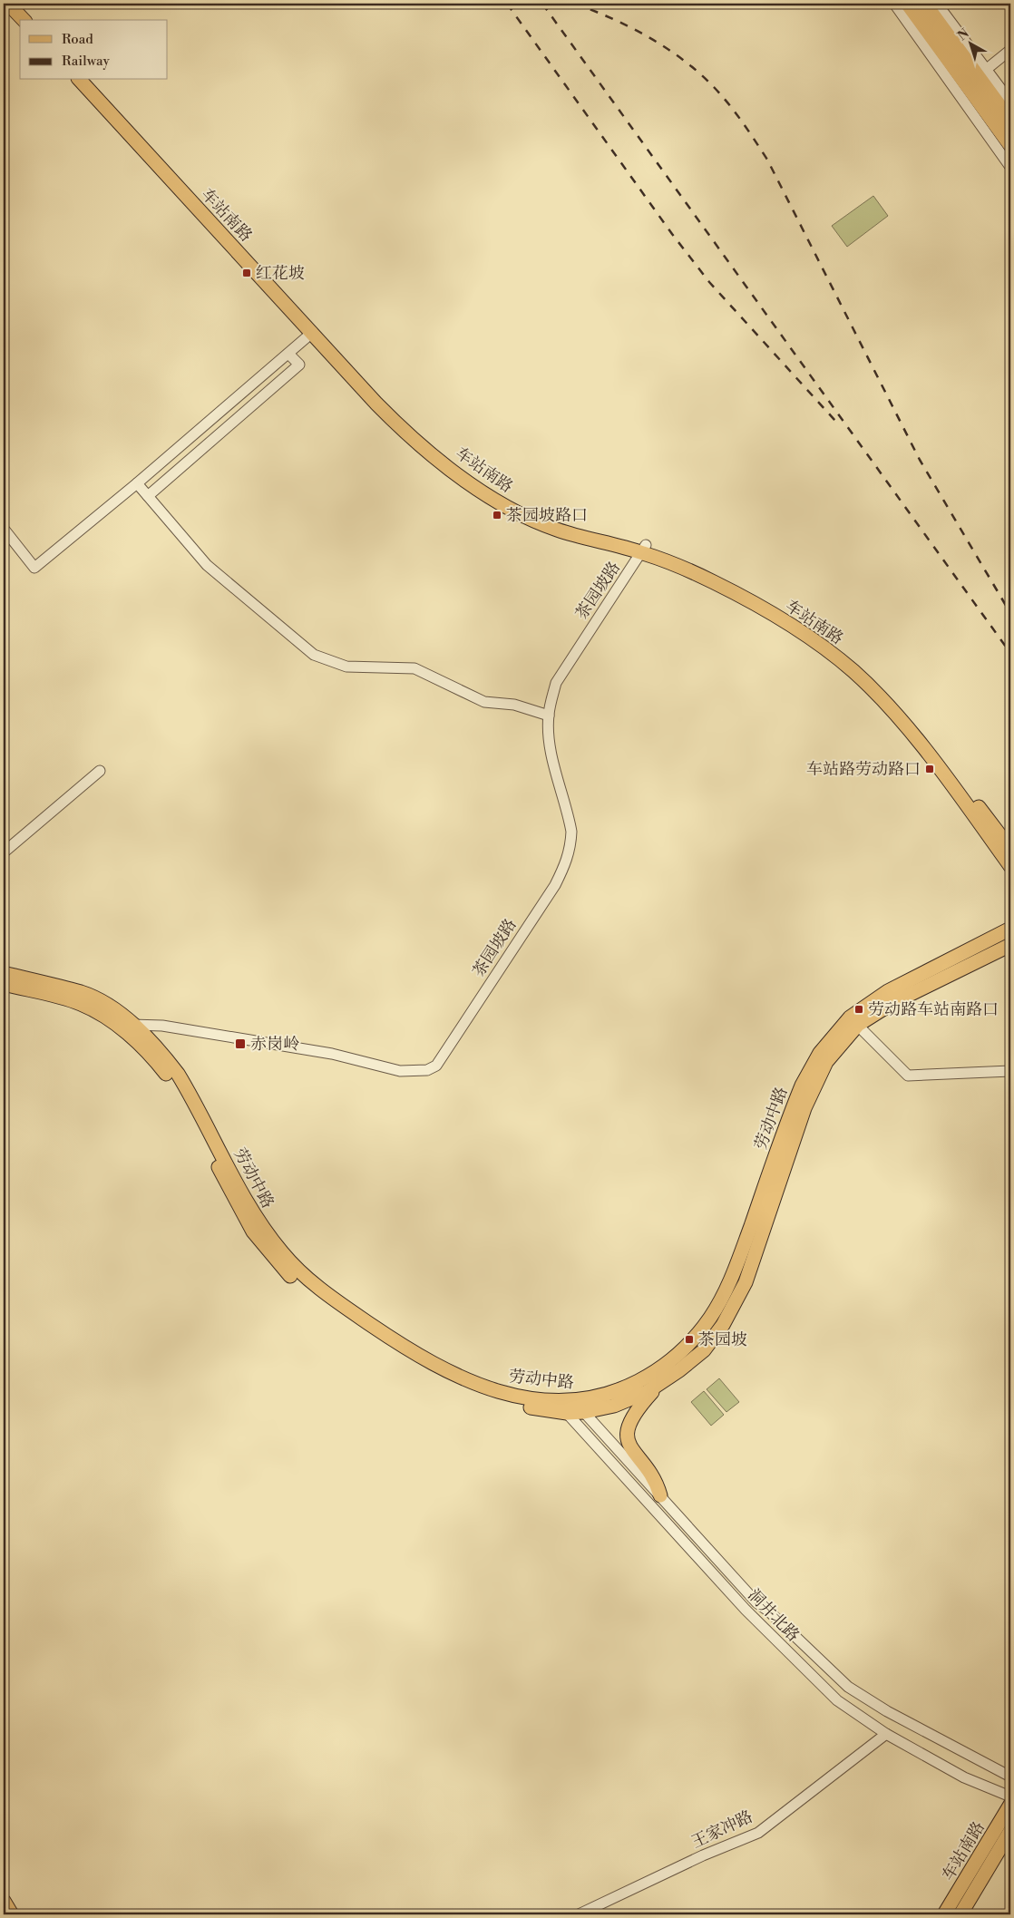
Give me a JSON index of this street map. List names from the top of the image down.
{
  "streets": {
    "main road": ["车站南路", "劳动中路"],
    "street": ["茶园坡路", "洞井北路", "王家冲路"]
  },
  "crossings": [
    ["车站南路", "茶园坡路"],
    ["茶园坡路", "劳动中路"],
    ["劳动中路", "洞井北路"],
    ["洞井北路", "王家冲路"]
  ],
  "places": {
    "transit": [
      "红花坡",
      "茶园坡路口",
      "车站路劳动路口",
      "劳动路车站南路口",
      "赤岗岭",
      "茶园坡"
    ]
  },
  "legend": ["Road", "Railway"],
  "north": "top left"
}
